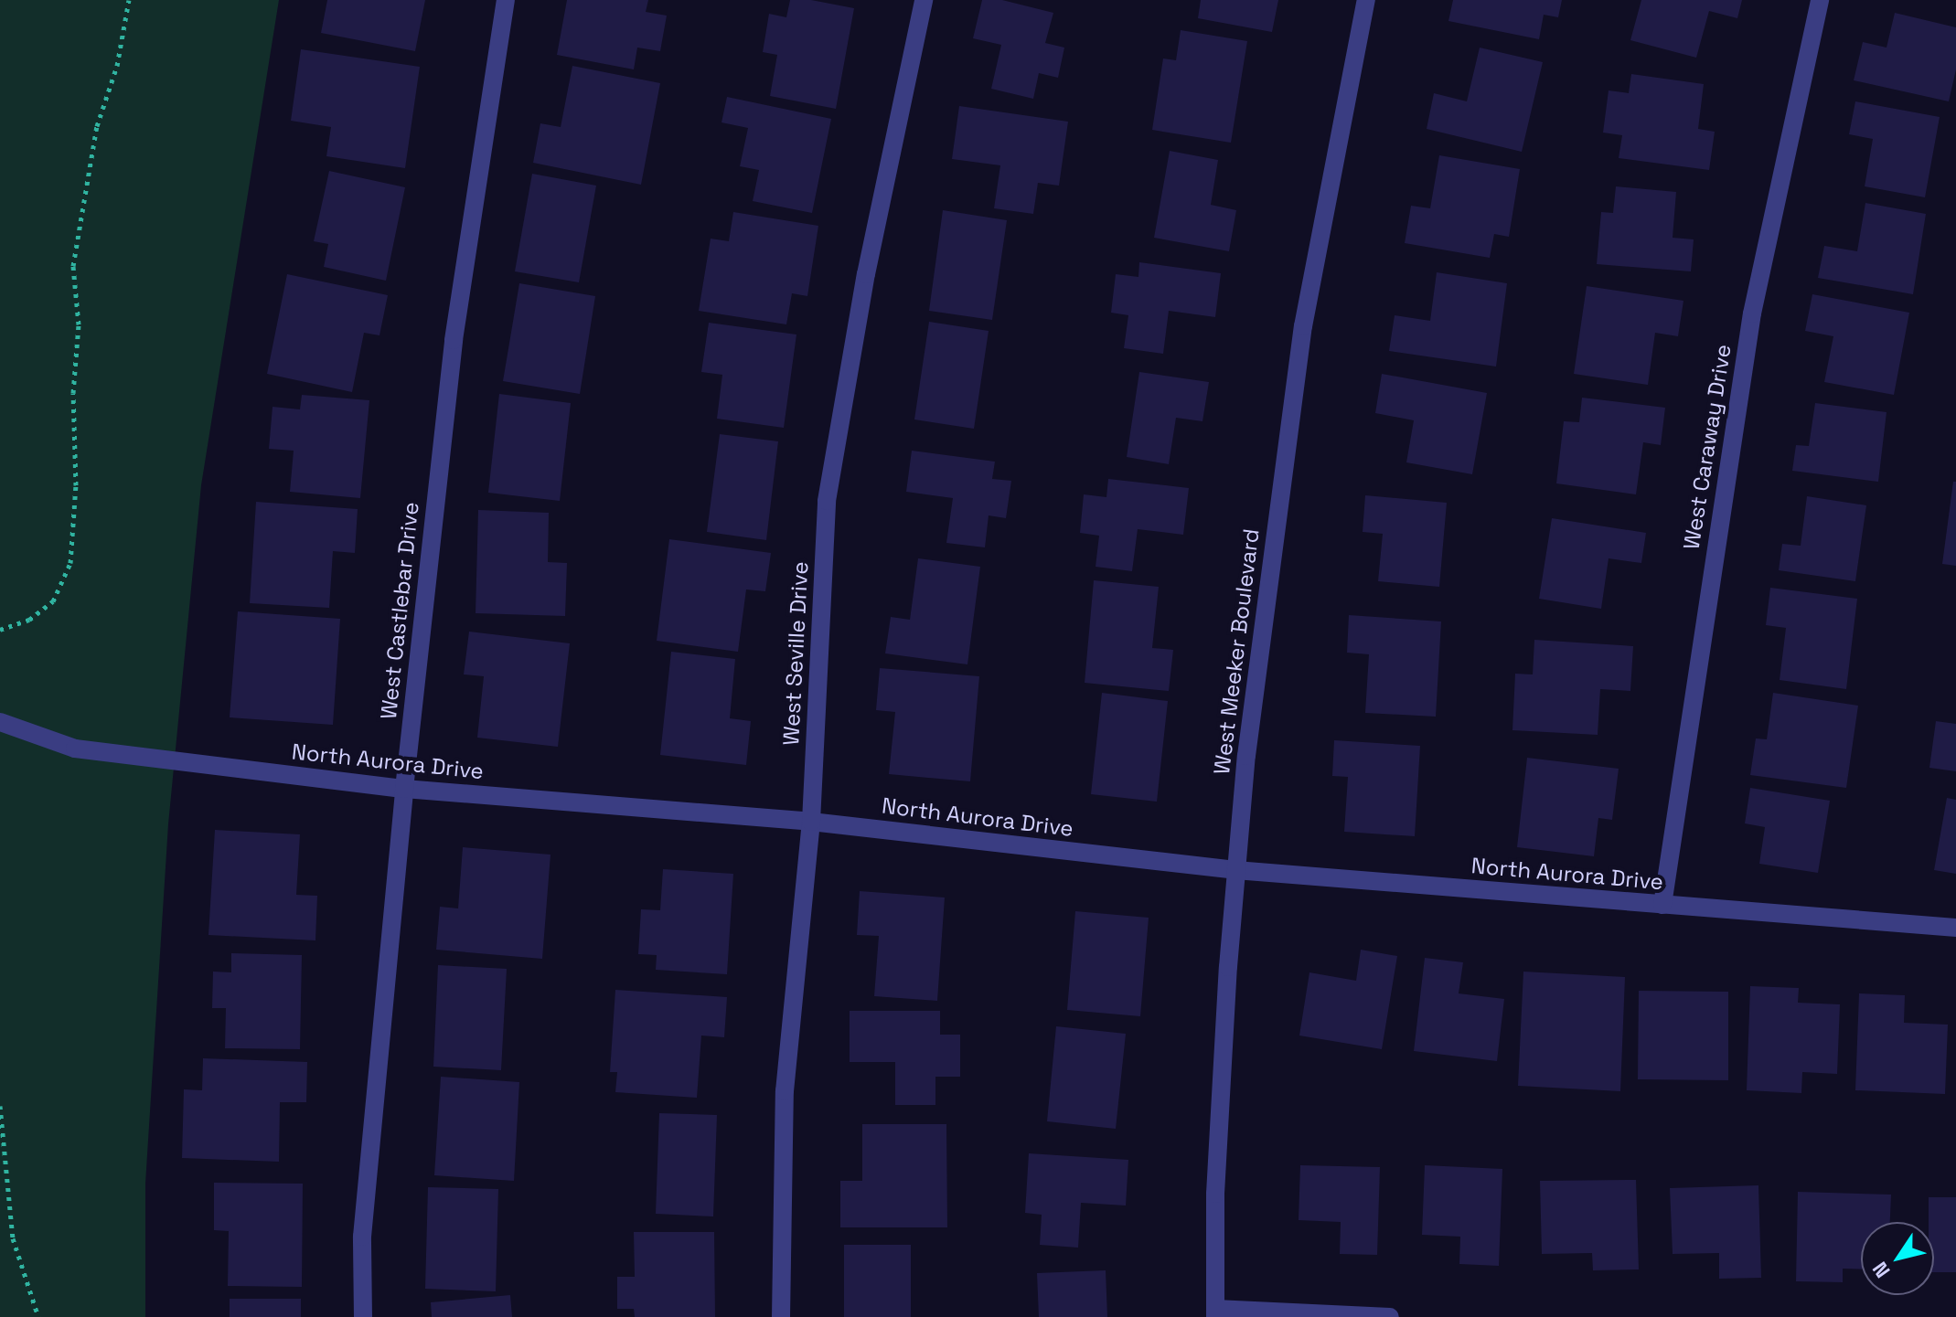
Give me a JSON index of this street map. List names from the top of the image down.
{
  "streets": {
    "street": [
      "West Caraway Drive",
      "West Castlebar Drive",
      "West Meeker Boulevard",
      "West Seville Drive",
      "North Aurora Drive"
    ]
  },
  "crossings": [
    ["West Caraway Drive", "North Aurora Drive"],
    ["West Castlebar Drive", "North Aurora Drive"],
    ["West Meeker Boulevard", "North Aurora Drive"],
    ["West Seville Drive", "North Aurora Drive"]
  ],
  "north": "bottom left"
}
